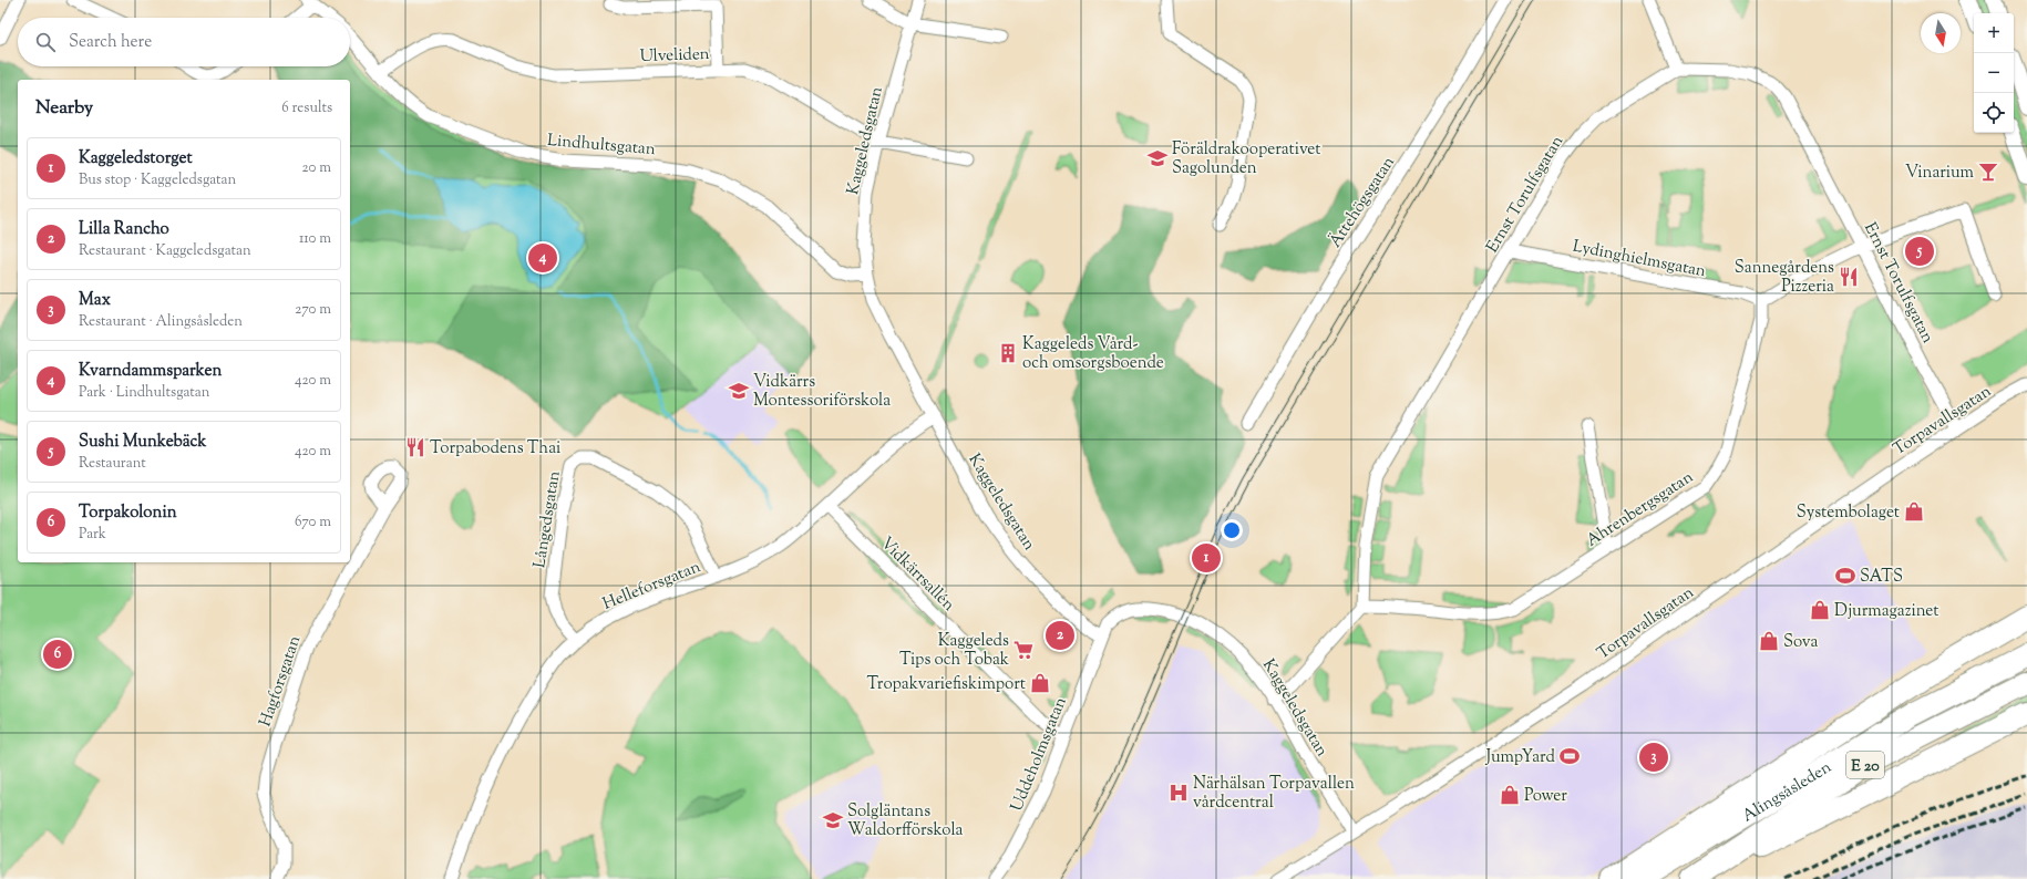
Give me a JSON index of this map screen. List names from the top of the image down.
{
  "streets": {
    "highway": ["E 20", "Alingsåsleden"],
    "street": [
      "Ulveliden",
      "Kaggeledsgatan",
      "Lindhultsgatan",
      "Ernst Torulfsgatan",
      "Ättehögsgatan",
      "Lydinghielmsgatan",
      "Torpavallsgatan",
      "Ahrenbergsgatan",
      "Långedsgatan",
      "Vidkärrsallén",
      "Helleforsgatan",
      "Hagforsgatan",
      "Uddeholmsgatan"
    ]
  },
  "crossings": [
    ["Ulveliden", "Kaggeledsgatan"],
    ["Ulveliden", "Lindhultsgatan"],
    ["Kaggeledsgatan", "Lindhultsgatan"],
    ["Kaggeledsgatan", "Torpavallsgatan"],
    ["Kaggeledsgatan", "Helleforsgatan"],
    ["Kaggeledsgatan", "Uddeholmsgatan"],
    ["Ernst Torulfsgatan", "Lydinghielmsgatan"],
    ["Ernst Torulfsgatan", "Torpavallsgatan"],
    ["Ernst Torulfsgatan", "Ahrenbergsgatan"],
    ["Lydinghielmsgatan", "Ahrenbergsgatan"],
    ["Långedsgatan", "Helleforsgatan"],
    ["Vidkärrsallén", "Helleforsgatan"],
    ["Vidkärrsallén", "Uddeholmsgatan"]
  ],
  "places": {
    "school or university": ["Föräldrakooperativet Sagolunden", "Vidkärrs Montessoriförskola", "Solgläntans Waldorfförskola"],
    "bar": ["Vinarium"],
    "restaurant": ["Sannegårdens Pizzeria", "Torpabodens Thai"],
    "building": ["Kaggeleds Vård- och omsorgsboende"],
    "shop": [
      "Systembolaget",
      "Djurmagazinet",
      "Sova",
      "Tropakvariefiskimport",
      "Power"
    ],
    "sports": ["SATS", "JumpYard"],
    "supermarket": ["Kaggeleds Tips och Tobak"],
    "hospital": ["Närhälsan Torpavallen vårdcentral"]
  },
  "north": "bottom",
  "page": {
    "map_buttons": ["+", "−"],
    "search": "Search here",
    "heading": ["Nearby", "6 results"],
    "list": [
      {
        "mark": "1",
        "name": "Kaggeledstorget",
        "note": "Bus stop · Kaggeledsgatan",
        "value": "20 m"
      },
      {
        "mark": "2",
        "name": "Lilla Rancho",
        "note": "Restaurant · Kaggeledsgatan",
        "value": "110 m"
      },
      {
        "mark": "3",
        "name": "Max",
        "note": "Restaurant · Alingsåsleden",
        "value": "270 m"
      },
      {
        "mark": "4",
        "name": "Kvarndammsparken",
        "note": "Park · Lindhultsgatan",
        "value": "420 m"
      },
      {
        "mark": "5",
        "name": "Sushi Munkebäck",
        "note": "Restaurant",
        "value": "420 m"
      },
      {
        "mark": "6",
        "name": "Torpakolonin",
        "note": "Park",
        "value": "670 m"
      }
    ],
    "pins": [
      "5",
      "4",
      "1",
      "2",
      "6",
      "3"
    ]
  }
}
